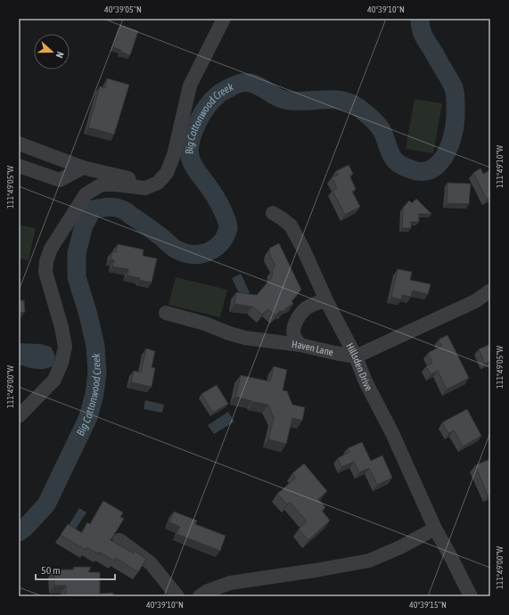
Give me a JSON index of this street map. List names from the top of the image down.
{
  "streets": {
    "street": ["Haven Lane", "Hillsden Drive"]
  },
  "crossings": [
    ["Haven Lane", "Hillsden Drive"]
  ],
  "water": ["Big Cottonwood Creek"],
  "scale_bar": "50 m",
  "north": "right",
  "coordinates": [
    "40°39'05\"N",
    "40°39'10\"N",
    "111°49'10\"W",
    "111°49'05\"W",
    "111°49'00\"W",
    "40°39'15\"N"
  ]
}
